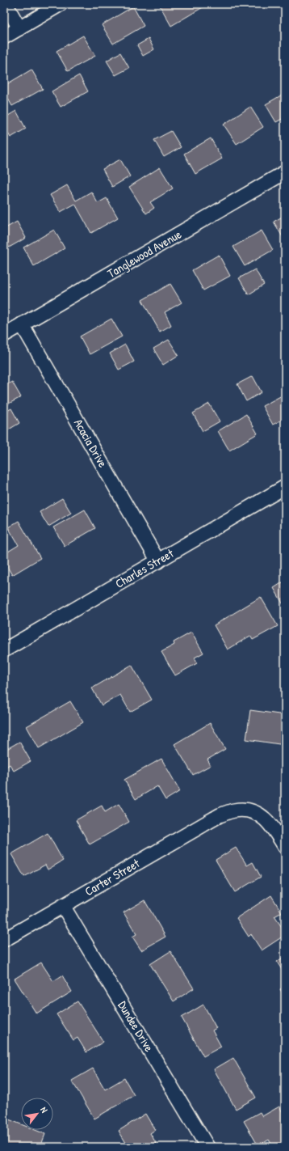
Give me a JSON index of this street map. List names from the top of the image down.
{
  "streets": {
    "street": [
      "Tanglewood Avenue",
      "Acacia Drive",
      "Charles Street",
      "Carter Street",
      "Dundee Drive"
    ]
  },
  "crossings": [
    ["Tanglewood Avenue", "Acacia Drive"],
    ["Acacia Drive", "Charles Street"],
    ["Carter Street", "Dundee Drive"]
  ],
  "north": "top right"
}
